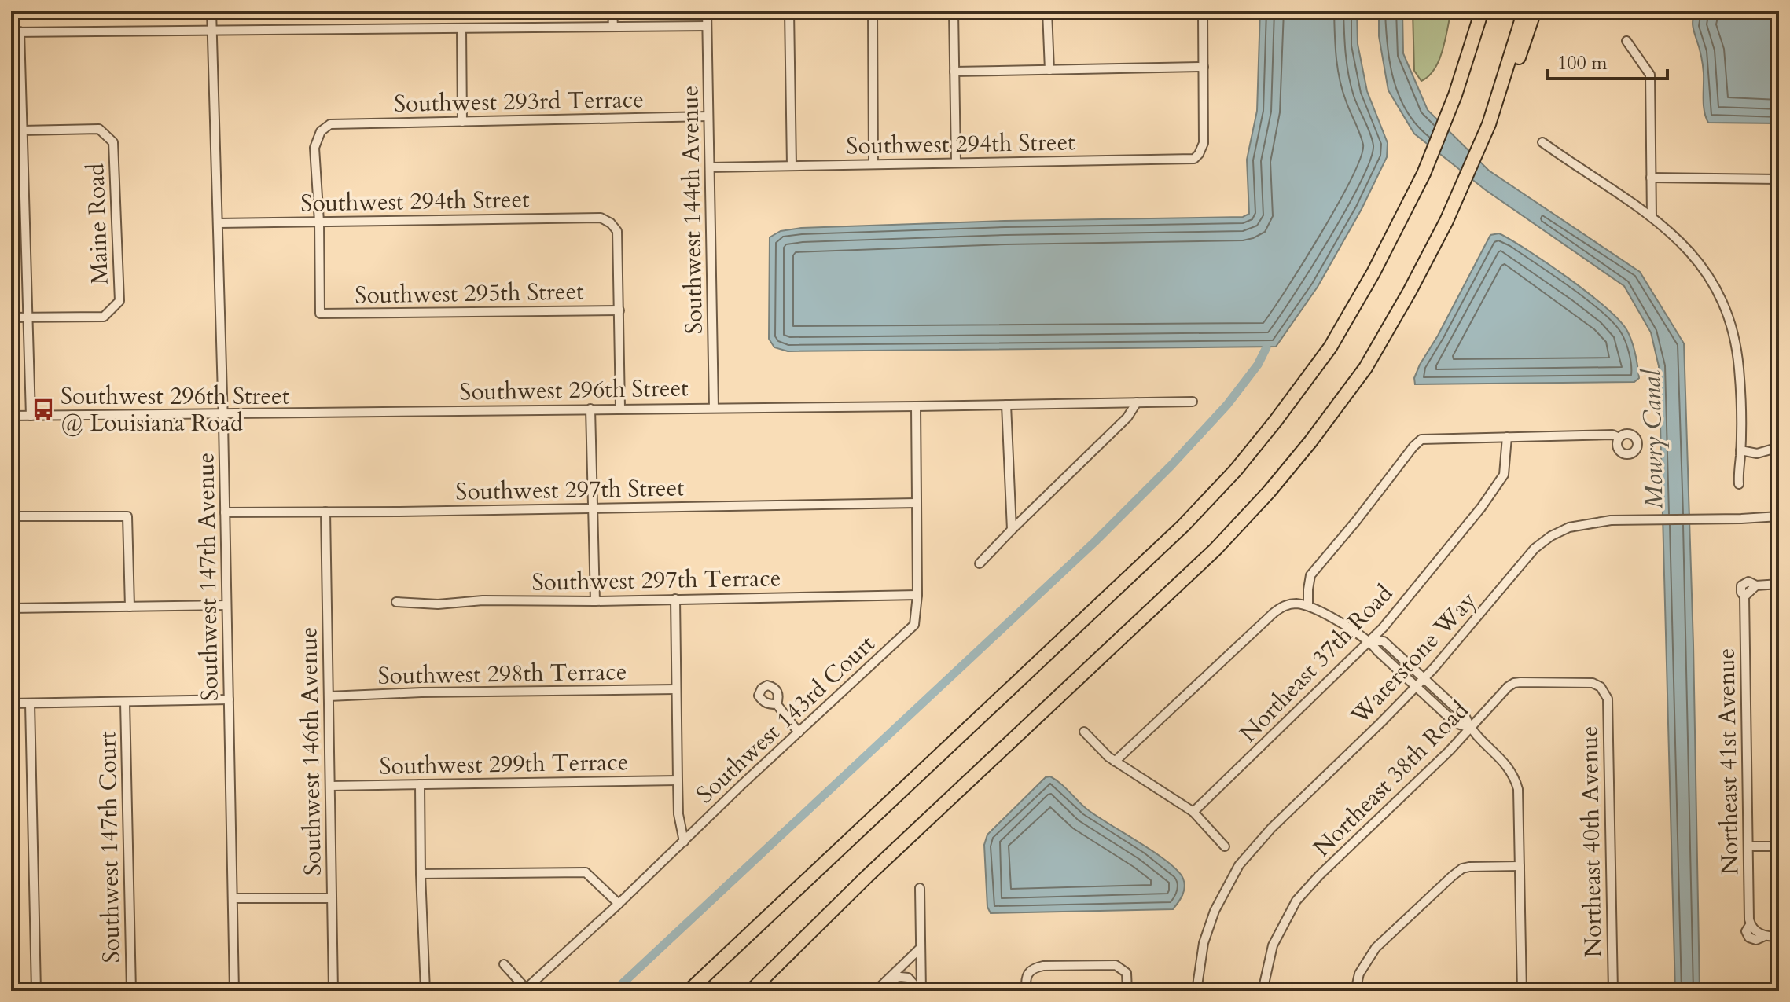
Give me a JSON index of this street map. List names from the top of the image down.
{
  "streets": {
    "street": [
      "Southwest 293rd Terrace",
      "Southwest 294th Street",
      "Southwest 144th Avenue",
      "Maine Road",
      "Southwest 295th Street",
      "Southwest 296th Street",
      "Southwest 297th Street",
      "Southwest 147th Avenue",
      "Southwest 297th Terrace",
      "Waterstone Way",
      "Northeast 37th Road",
      "Southwest 298th Terrace",
      "Southwest 143rd Court",
      "Southwest 146th Avenue",
      "Northeast 41st Avenue",
      "Southwest 299th Terrace",
      "Northeast 38th Road",
      "Northeast 40th Avenue",
      "Southwest 147th Court"
    ]
  },
  "crossings": [
    ["Southwest 293rd Terrace", "Southwest 294th Street"],
    ["Southwest 293rd Terrace", "Southwest 144th Avenue"],
    ["Southwest 293rd Terrace", "Southwest 295th Street"],
    ["Southwest 294th Street", "Southwest 144th Avenue"],
    ["Southwest 294th Street", "Southwest 295th Street"],
    ["Southwest 294th Street", "Southwest 147th Avenue"],
    ["Southwest 144th Avenue", "Southwest 296th Street"],
    ["Southwest 296th Street", "Southwest 147th Avenue"],
    ["Southwest 296th Street", "Southwest 143rd Court"],
    ["Southwest 297th Street", "Southwest 147th Avenue"],
    ["Southwest 297th Street", "Southwest 143rd Court"],
    ["Southwest 297th Street", "Southwest 146th Avenue"],
    ["Southwest 297th Terrace", "Southwest 143rd Court"],
    ["Southwest 298th Terrace", "Southwest 146th Avenue"],
    ["Southwest 146th Avenue", "Southwest 299th Terrace"],
    ["Northeast 38th Road", "Northeast 40th Avenue"]
  ],
  "water": ["Mowry Canal"],
  "places": {
    "bus stop": ["Southwest 296th Street @ Louisiana Road"]
  },
  "scale_bar": "100 m"
}
